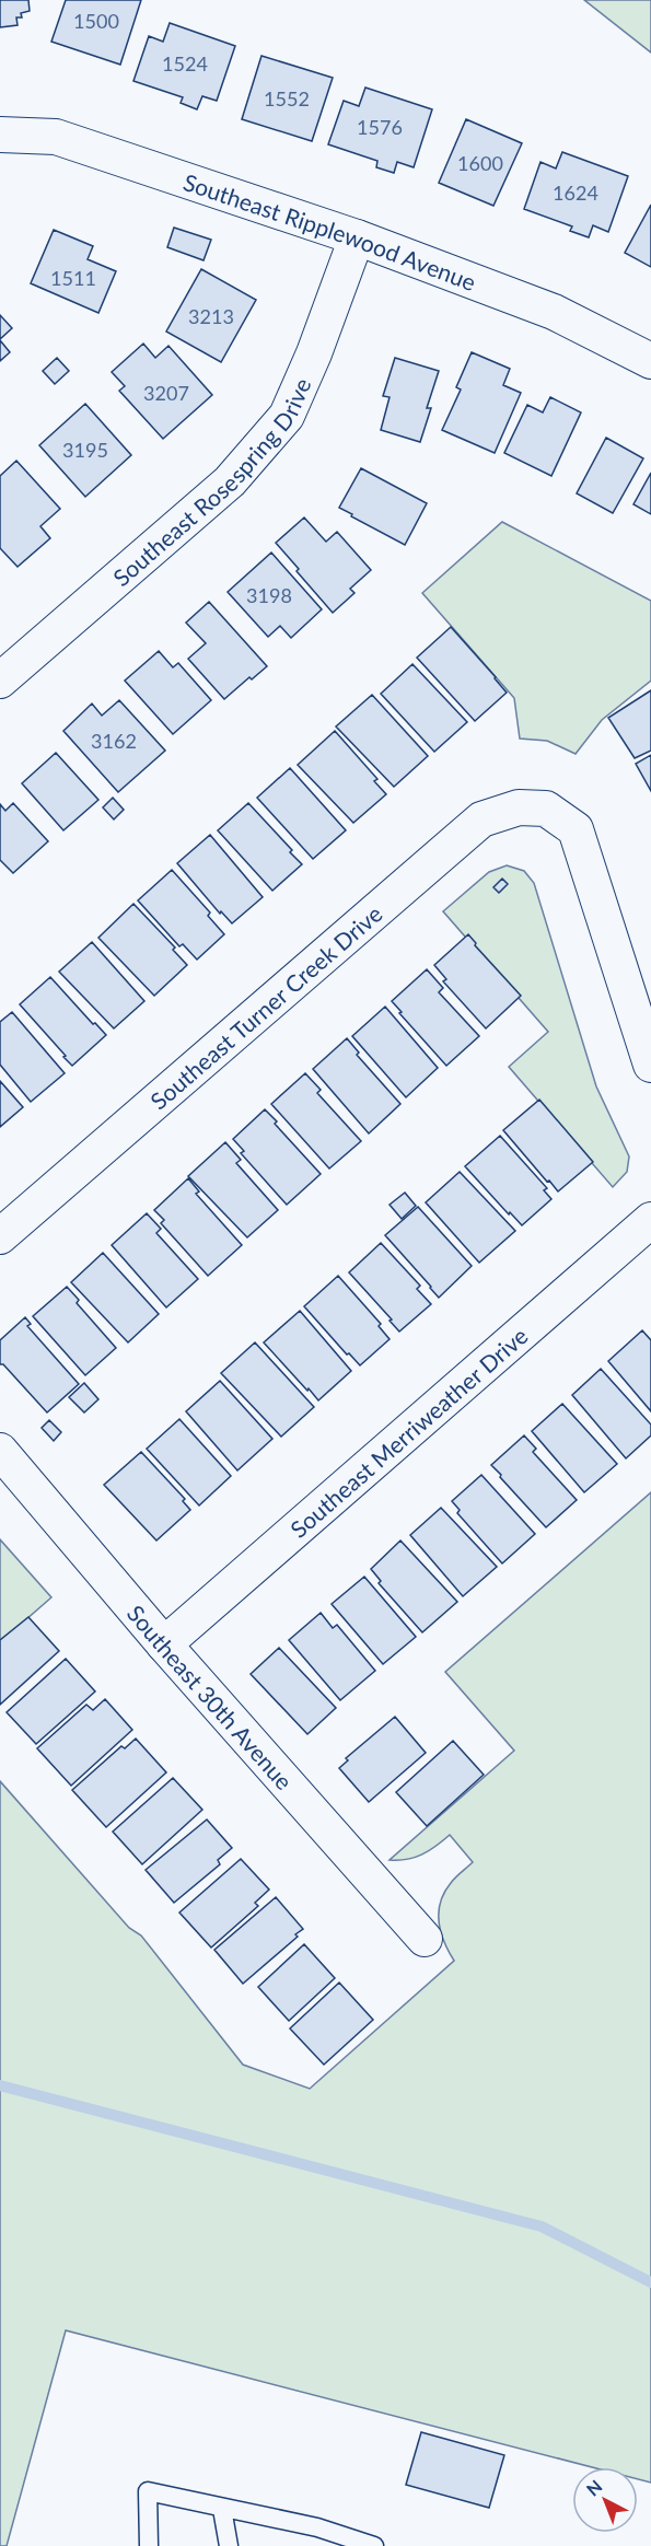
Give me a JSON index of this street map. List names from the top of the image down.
{
  "streets": {
    "street": [
      "Southeast Ripplewood Avenue",
      "Southeast Rosespring Drive",
      "Southeast Turner Creek Drive",
      "Southeast Merriweather Drive",
      "Southeast 30th Avenue"
    ]
  },
  "crossings": [
    ["Southeast Ripplewood Avenue", "Southeast Rosespring Drive"],
    ["Southeast Merriweather Drive", "Southeast 30th Avenue"]
  ],
  "house_numbers": [
    "1500",
    "1524",
    "1552",
    "1576",
    "1600",
    "1624",
    "1511",
    "3213",
    "3207",
    "3195",
    "3198",
    "3162"
  ],
  "north": "top left"
}
